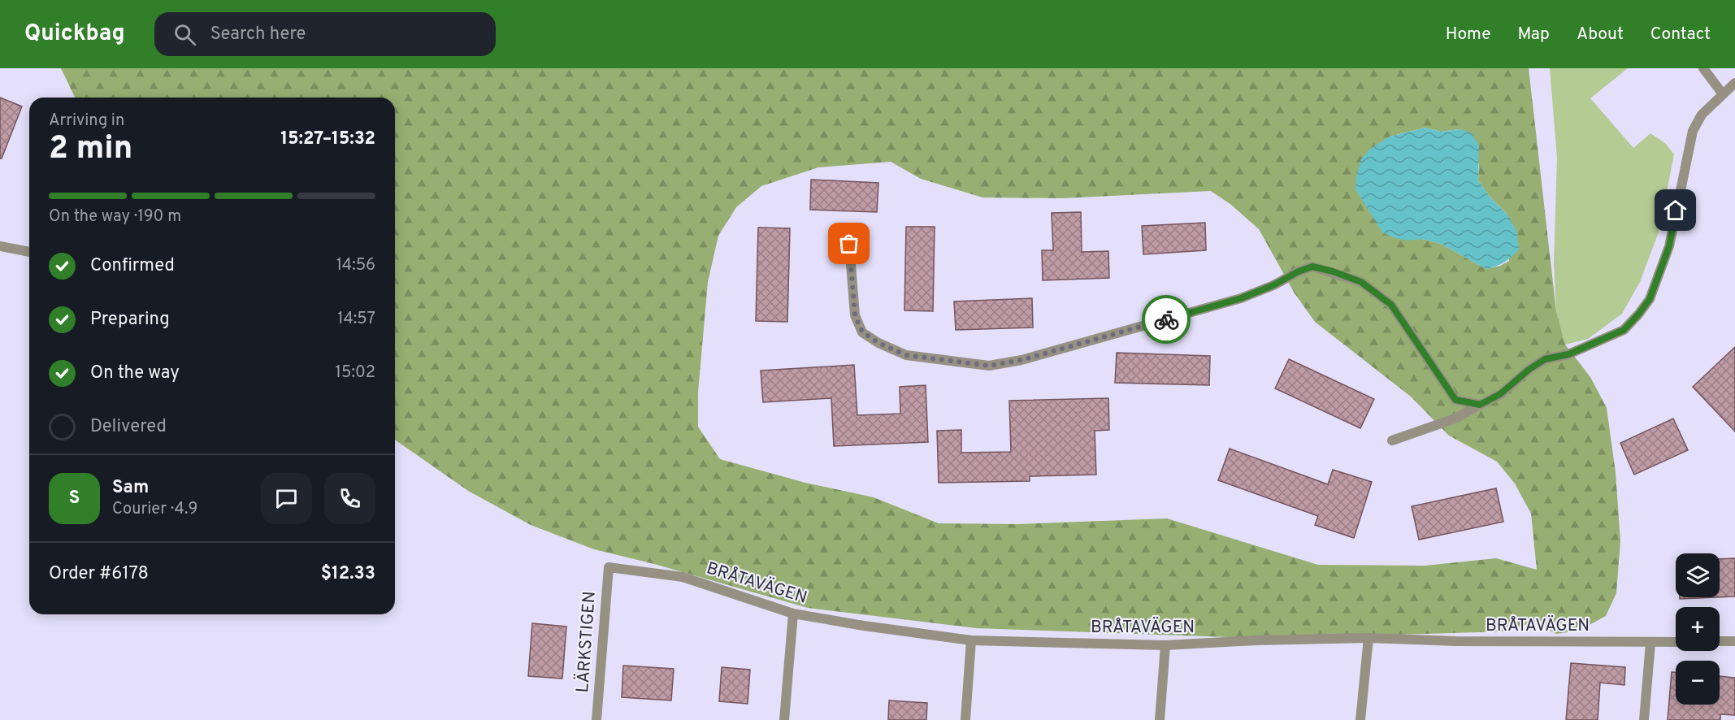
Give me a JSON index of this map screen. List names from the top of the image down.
{
  "streets": {
    "street": ["BRÅTAVÄGEN", "LÄRKSTIGEN"]
  },
  "crossings": [
    ["BRÅTAVÄGEN", "LÄRKSTIGEN"]
  ],
  "page": {
    "header": "Quickbag",
    "search": "Search here",
    "nav": [
      "Home",
      "Map",
      "About",
      "Contact"
    ],
    "heading": ["2 min", "Arriving in", "15:27–15:32"],
    "panel": [
      "Sam",
      "Courier · 4.9",
      "Order #6178",
      "$12.33"
    ],
    "bar": "On the way · 190 m",
    "list": [
      ["Confirmed", "14:56"],
      ["Preparing", "14:57"],
      ["On the way", "15:02"],
      "Delivered"
    ],
    "round": "S",
    "map_buttons": ["+", "−"]
  }
}
